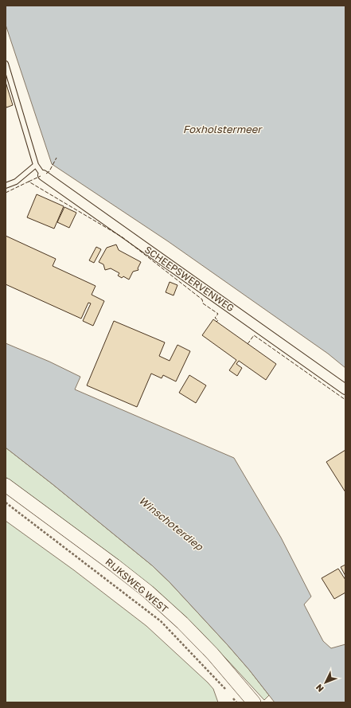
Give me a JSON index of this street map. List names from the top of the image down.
{
  "streets": {
    "main road": ["RIJKSWEG WEST"],
    "street": ["SCHEEPSWERVENWEG"]
  },
  "water": ["Foxholstermeer", "Winschoterdiep"],
  "north": "bottom left"
}
